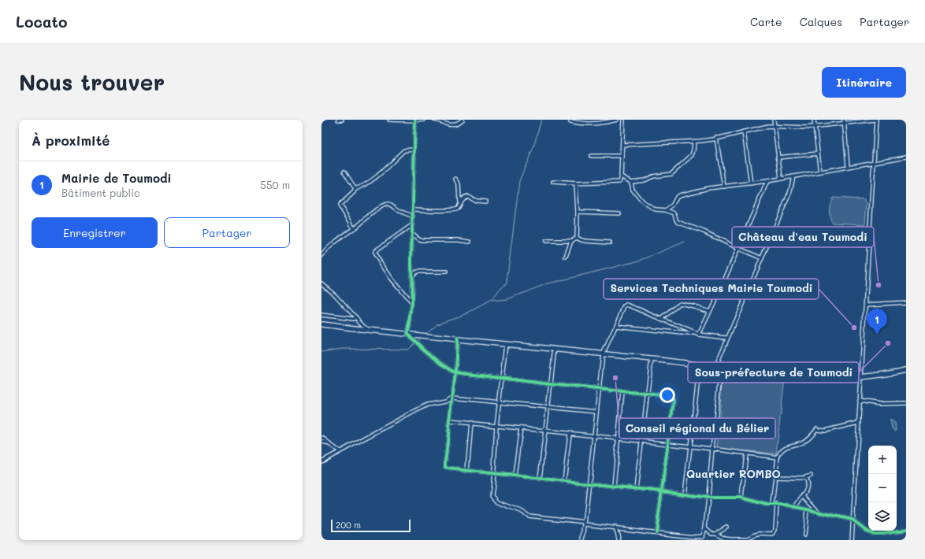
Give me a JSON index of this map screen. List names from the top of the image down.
{
  "districts": ["Quartier ROMBO"],
  "places": [
    "Château d'eau Toumodi",
    "Services Techniques Mairie Toumodi",
    "Sous-préfecture de Toumodi",
    "Conseil régional du Bélier"
  ],
  "scale_bar": "200 m",
  "page": {
    "header": "Locato",
    "nav": ["Carte", "Calques", "Partager"],
    "buttons": [
      "Itinéraire",
      ["Enregistrer", "Partager"]
    ],
    "title": "Nous trouver",
    "heading": "À proximité",
    "list": [
      {
        "mark": "1",
        "name": "Mairie de Toumodi",
        "note": "Bâtiment public",
        "value": "550 m"
      }
    ],
    "pins": "1",
    "map_buttons": ["+", "−"],
    "scale": "200 m"
  }
}
